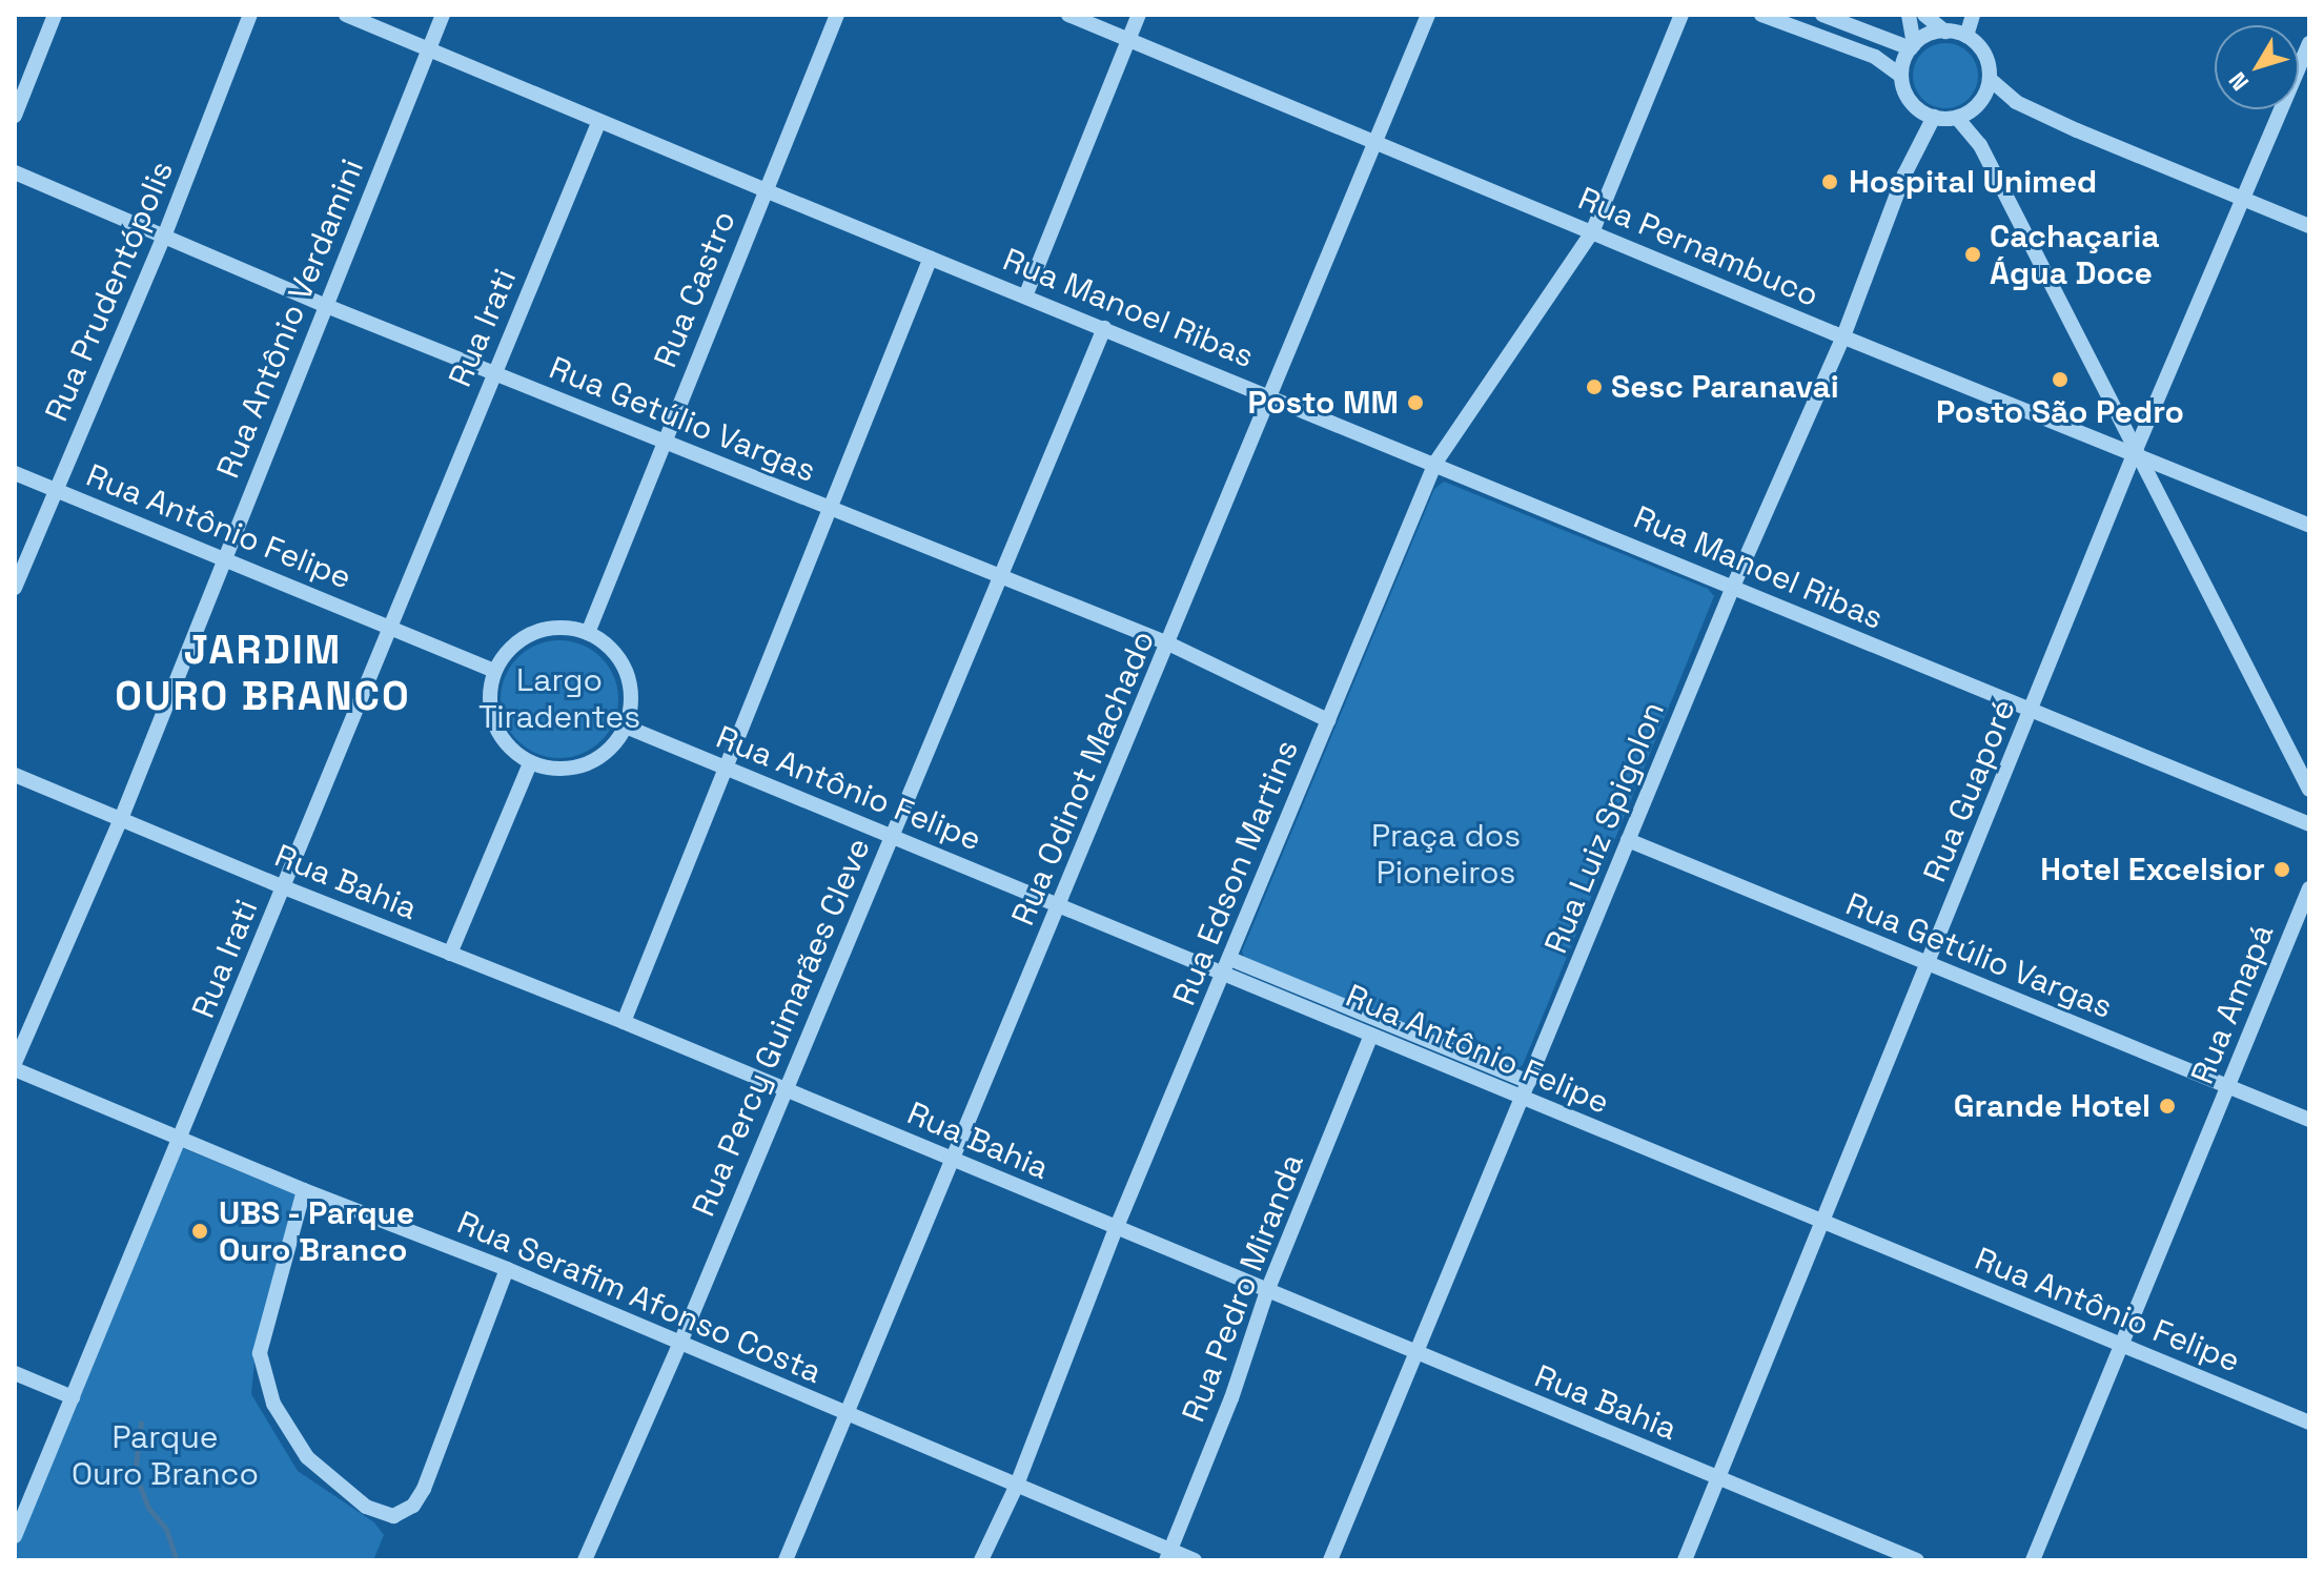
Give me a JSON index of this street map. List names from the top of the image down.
{
  "streets": {
    "street": [
      "Rua Pernambuco",
      "Rua Castro",
      "Rua Prudentópolis",
      "Rua Manoel Ribas",
      "Rua Antônio Verdamini",
      "Rua Irati",
      "Rua Getúlio Vargas",
      "Rua Antônio Felipe",
      "Rua Odinot Machado",
      "Rua Guaporé",
      "Rua Luiz Spigolon",
      "Rua Edson Martins",
      "Rua Bahia",
      "Rua Amapá",
      "Rua Percy Guimarães Cleve",
      "Rua Pedro Miranda",
      "Rua Serafim Afonso Costa"
    ]
  },
  "crossings": [
    ["Rua Pernambuco", "Rua Odinot Machado"],
    ["Rua Pernambuco", "Rua Guaporé"],
    ["Rua Pernambuco", "Rua Luiz Spigolon"],
    ["Rua Pernambuco", "Rua Edson Martins"],
    ["Rua Castro", "Rua Manoel Ribas"],
    ["Rua Castro", "Rua Getúlio Vargas"],
    ["Rua Castro", "Rua Antônio Felipe"],
    ["Rua Prudentópolis", "Rua Getúlio Vargas"],
    ["Rua Prudentópolis", "Rua Antônio Felipe"],
    ["Rua Manoel Ribas", "Rua Antônio Verdamini"],
    ["Rua Manoel Ribas", "Rua Irati"],
    ["Rua Manoel Ribas", "Rua Odinot Machado"],
    ["Rua Manoel Ribas", "Rua Guaporé"],
    ["Rua Manoel Ribas", "Rua Luiz Spigolon"],
    ["Rua Manoel Ribas", "Rua Edson Martins"],
    ["Rua Manoel Ribas", "Rua Percy Guimarães Cleve"],
    ["Rua Antônio Verdamini", "Rua Getúlio Vargas"],
    ["Rua Antônio Verdamini", "Rua Antônio Felipe"],
    ["Rua Antônio Verdamini", "Rua Bahia"],
    ["Rua Irati", "Rua Getúlio Vargas"],
    ["Rua Irati", "Rua Antônio Felipe"],
    ["Rua Irati", "Rua Bahia"],
    ["Rua Irati", "Rua Serafim Afonso Costa"],
    ["Rua Getúlio Vargas", "Rua Odinot Machado"],
    ["Rua Getúlio Vargas", "Rua Guaporé"],
    ["Rua Getúlio Vargas", "Rua Luiz Spigolon"],
    ["Rua Getúlio Vargas", "Rua Edson Martins"],
    ["Rua Getúlio Vargas", "Rua Amapá"],
    ["Rua Getúlio Vargas", "Rua Percy Guimarães Cleve"],
    ["Rua Antônio Felipe", "Rua Odinot Machado"],
    ["Rua Antônio Felipe", "Rua Guaporé"],
    ["Rua Antônio Felipe", "Rua Luiz Spigolon"],
    ["Rua Antônio Felipe", "Rua Edson Martins"],
    ["Rua Antônio Felipe", "Rua Amapá"],
    ["Rua Antônio Felipe", "Rua Percy Guimarães Cleve"],
    ["Rua Antônio Felipe", "Rua Pedro Miranda"],
    ["Rua Odinot Machado", "Rua Bahia"],
    ["Rua Odinot Machado", "Rua Serafim Afonso Costa"],
    ["Rua Guaporé", "Rua Bahia"],
    ["Rua Luiz Spigolon", "Rua Bahia"],
    ["Rua Edson Martins", "Rua Bahia"],
    ["Rua Edson Martins", "Rua Serafim Afonso Costa"],
    ["Rua Bahia", "Rua Percy Guimarães Cleve"],
    ["Rua Bahia", "Rua Pedro Miranda"],
    ["Rua Percy Guimarães Cleve", "Rua Serafim Afonso Costa"],
    ["Rua Pedro Miranda", "Rua Serafim Afonso Costa"]
  ],
  "districts": ["JARDIM OURO BRANCO"],
  "parks": ["Largo Tiradentes", "Praça dos Pioneiros", "Parque Ouro Branco"],
  "places": [
    "Hospital Unimed",
    "Cachaçaria Água Doce",
    "Posto São Pedro",
    "Sesc Paranavai",
    "Posto MM",
    "Hotel Excelsior",
    "Grande Hotel",
    "UBS - Parque Ouro Branco"
  ],
  "north": "bottom left"
}
